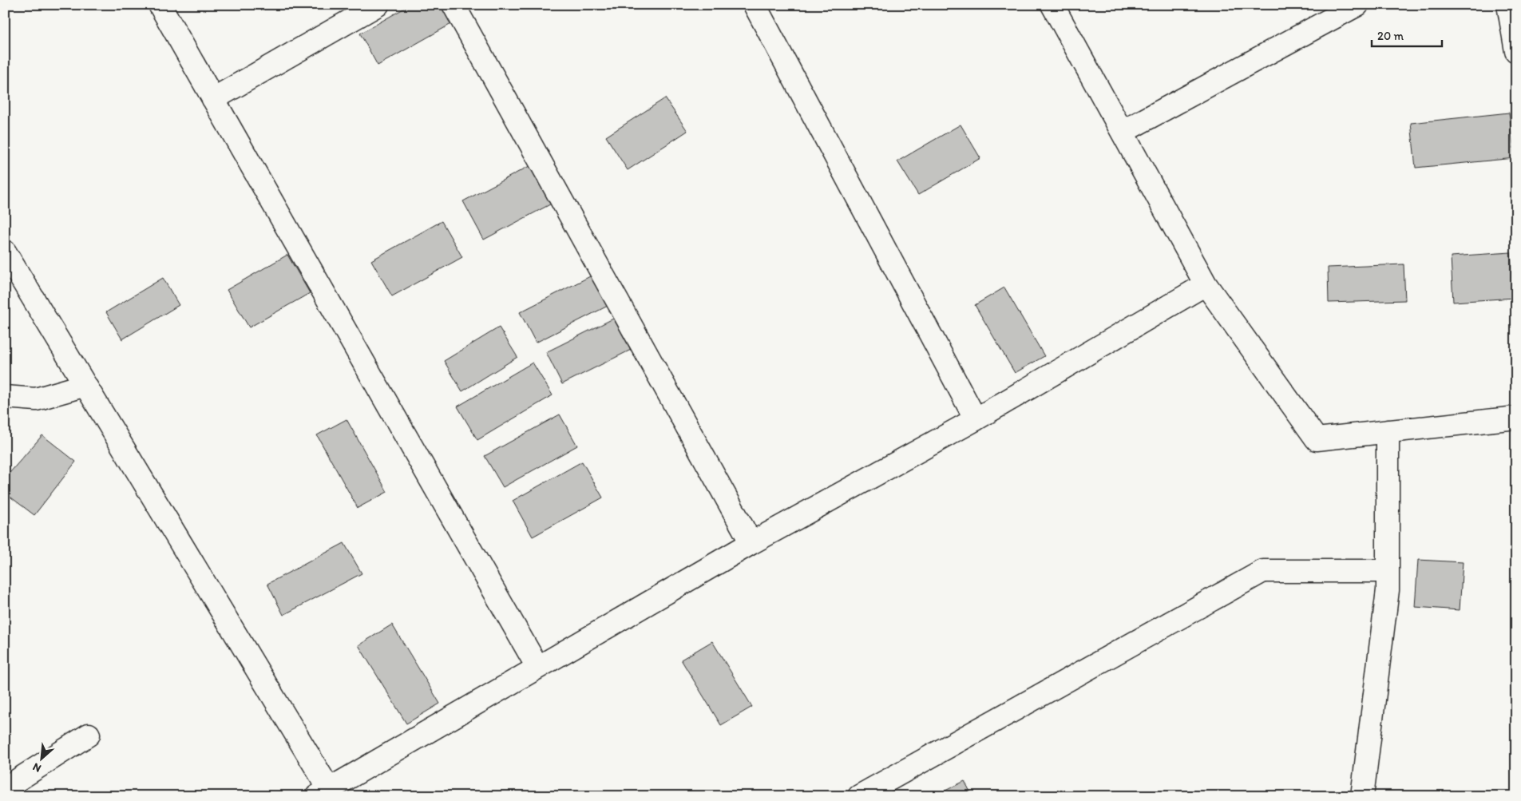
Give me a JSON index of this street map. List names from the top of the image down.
{
  "scale_bar": "20 m",
  "north": "bottom left"
}
